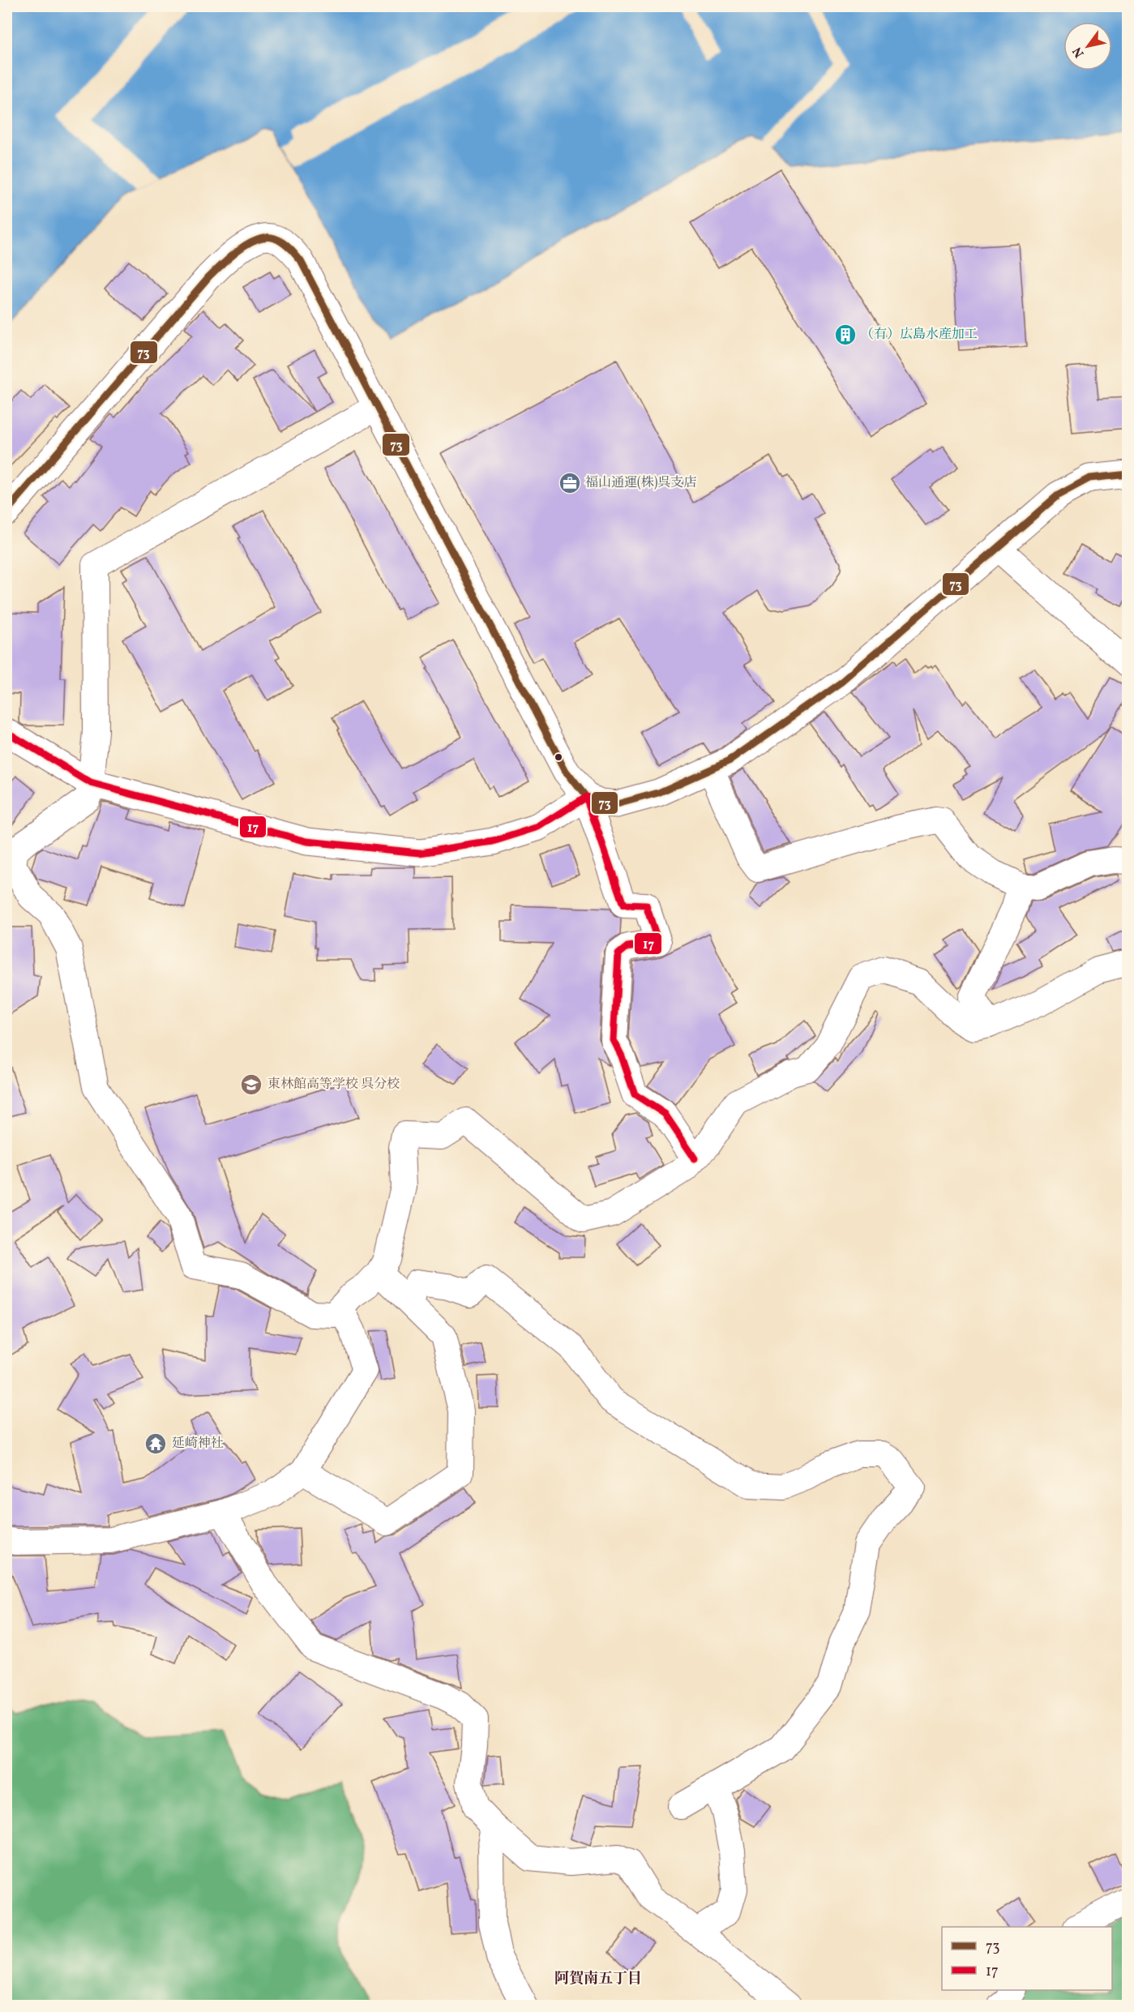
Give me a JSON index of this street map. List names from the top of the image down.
{
  "districts": ["阿賀南五丁目"],
  "places": {
    "building": ["（有）広島水産加工"],
    "office": ["福山通運(株)呉支店"],
    "school or university": ["東林館高等学校 呉分校"],
    "temple": ["延崎神社"]
  },
  "lines": ["transit line 73", "transit line 17"],
  "legend": ["73", "17"],
  "north": "bottom left"
}
